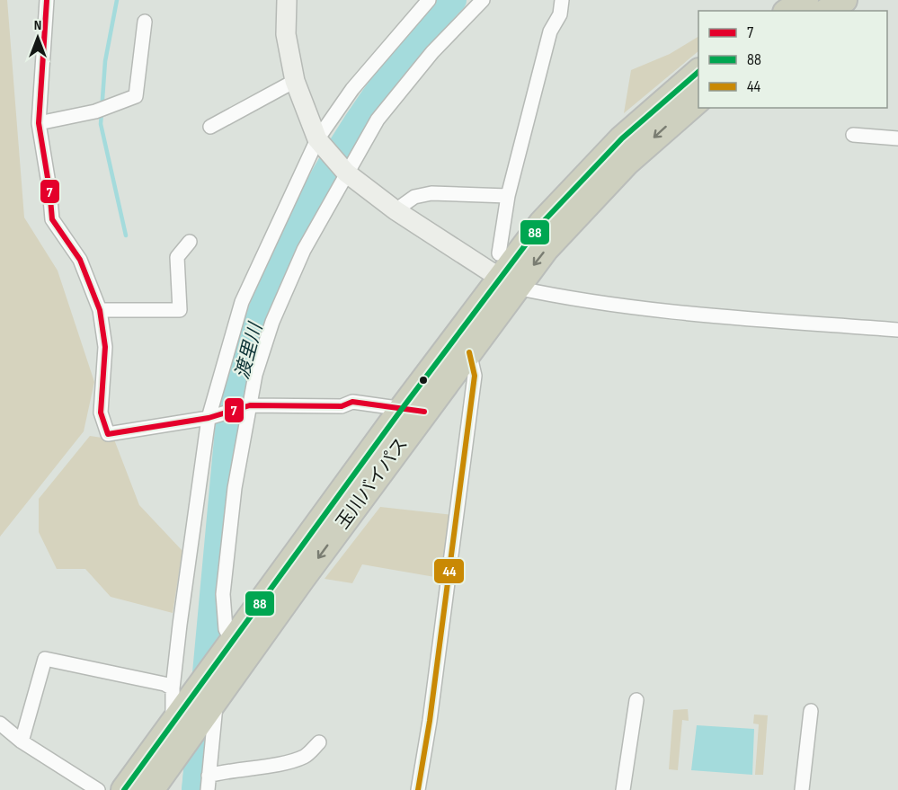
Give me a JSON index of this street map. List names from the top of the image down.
{
  "streets": {
    "highway": ["玉川バイパス"]
  },
  "water": ["渡里川"],
  "lines": ["transit line 7", "transit line 88", "transit line 44"],
  "legend": ["7", "88", "44"],
  "north": "top"
}
